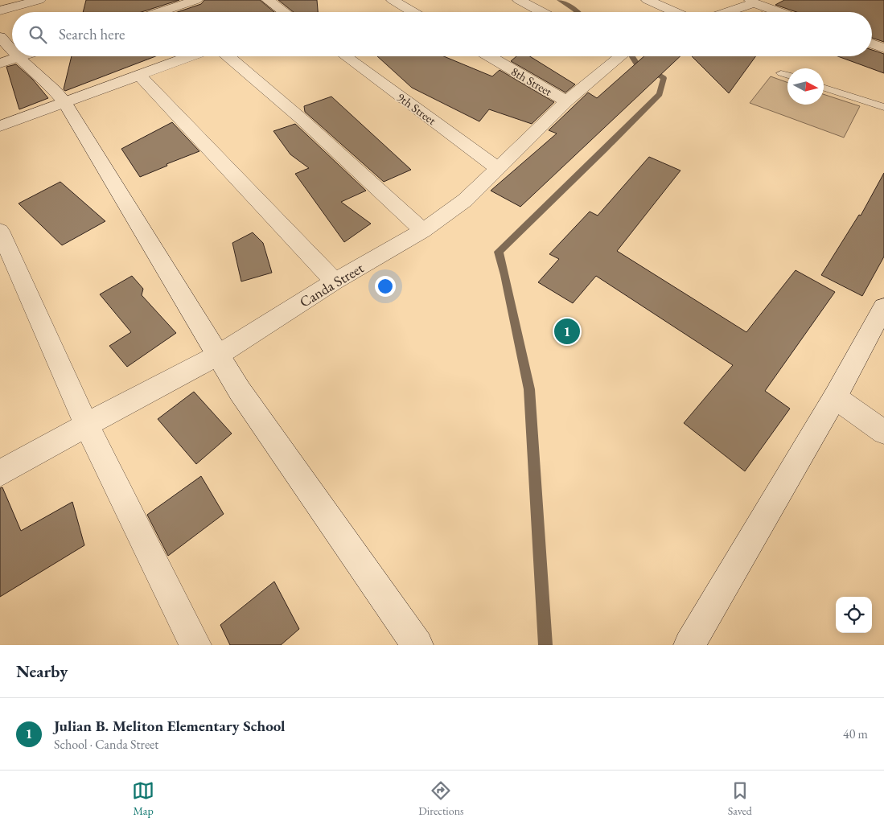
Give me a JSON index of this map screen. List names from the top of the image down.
{
  "streets": {
    "street": ["8th Street", "9th Street", "Canda Street"]
  },
  "crossings": [
    ["8th Street", "Canda Street"],
    ["9th Street", "Canda Street"]
  ],
  "north": "right",
  "page": {
    "search": "Search here",
    "pins": "1",
    "heading": "Nearby",
    "list": [
      {
        "mark": "1",
        "name": "Julian B. Meliton Elementary School",
        "note": "School · Canda Street",
        "value": "40 m"
      }
    ],
    "nav": ["Map", "Directions", "Saved"]
  }
}
